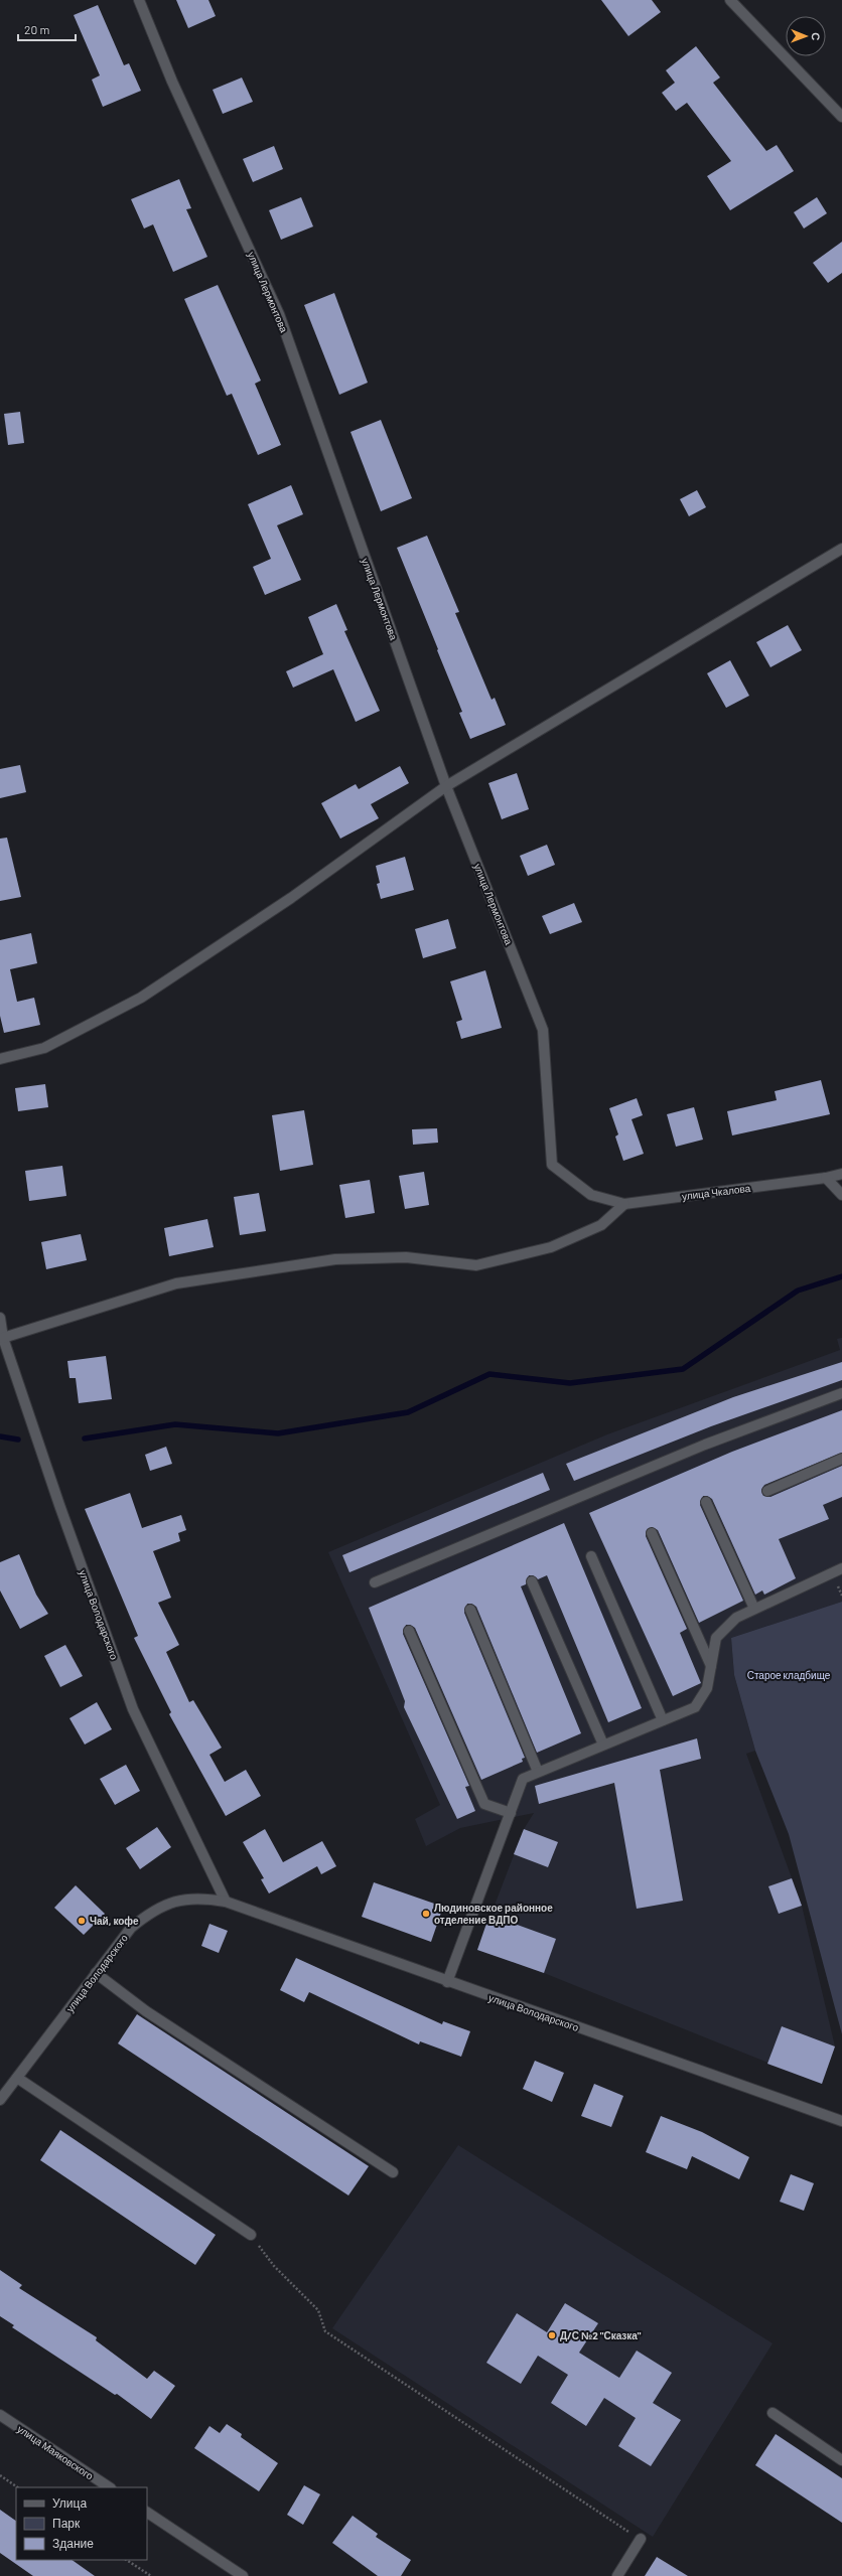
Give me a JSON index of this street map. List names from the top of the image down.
{
  "streets": {
    "street": [
      "улица Лермонтова",
      "улица Чкалова",
      "улица Володарского",
      "улица Маяковского"
    ]
  },
  "crossings": [
    ["улица Лермонтова", "улица Чкалова"]
  ],
  "parks": ["Старое кладбище"],
  "places": ["Людиновское районное отделение ВДПО", "Чай, кофе", "Д/С №2 \"Сказка\""],
  "legend": ["Улица", "Парк", "Здание"],
  "scale_bar": "20 m",
  "north": "right"
}
